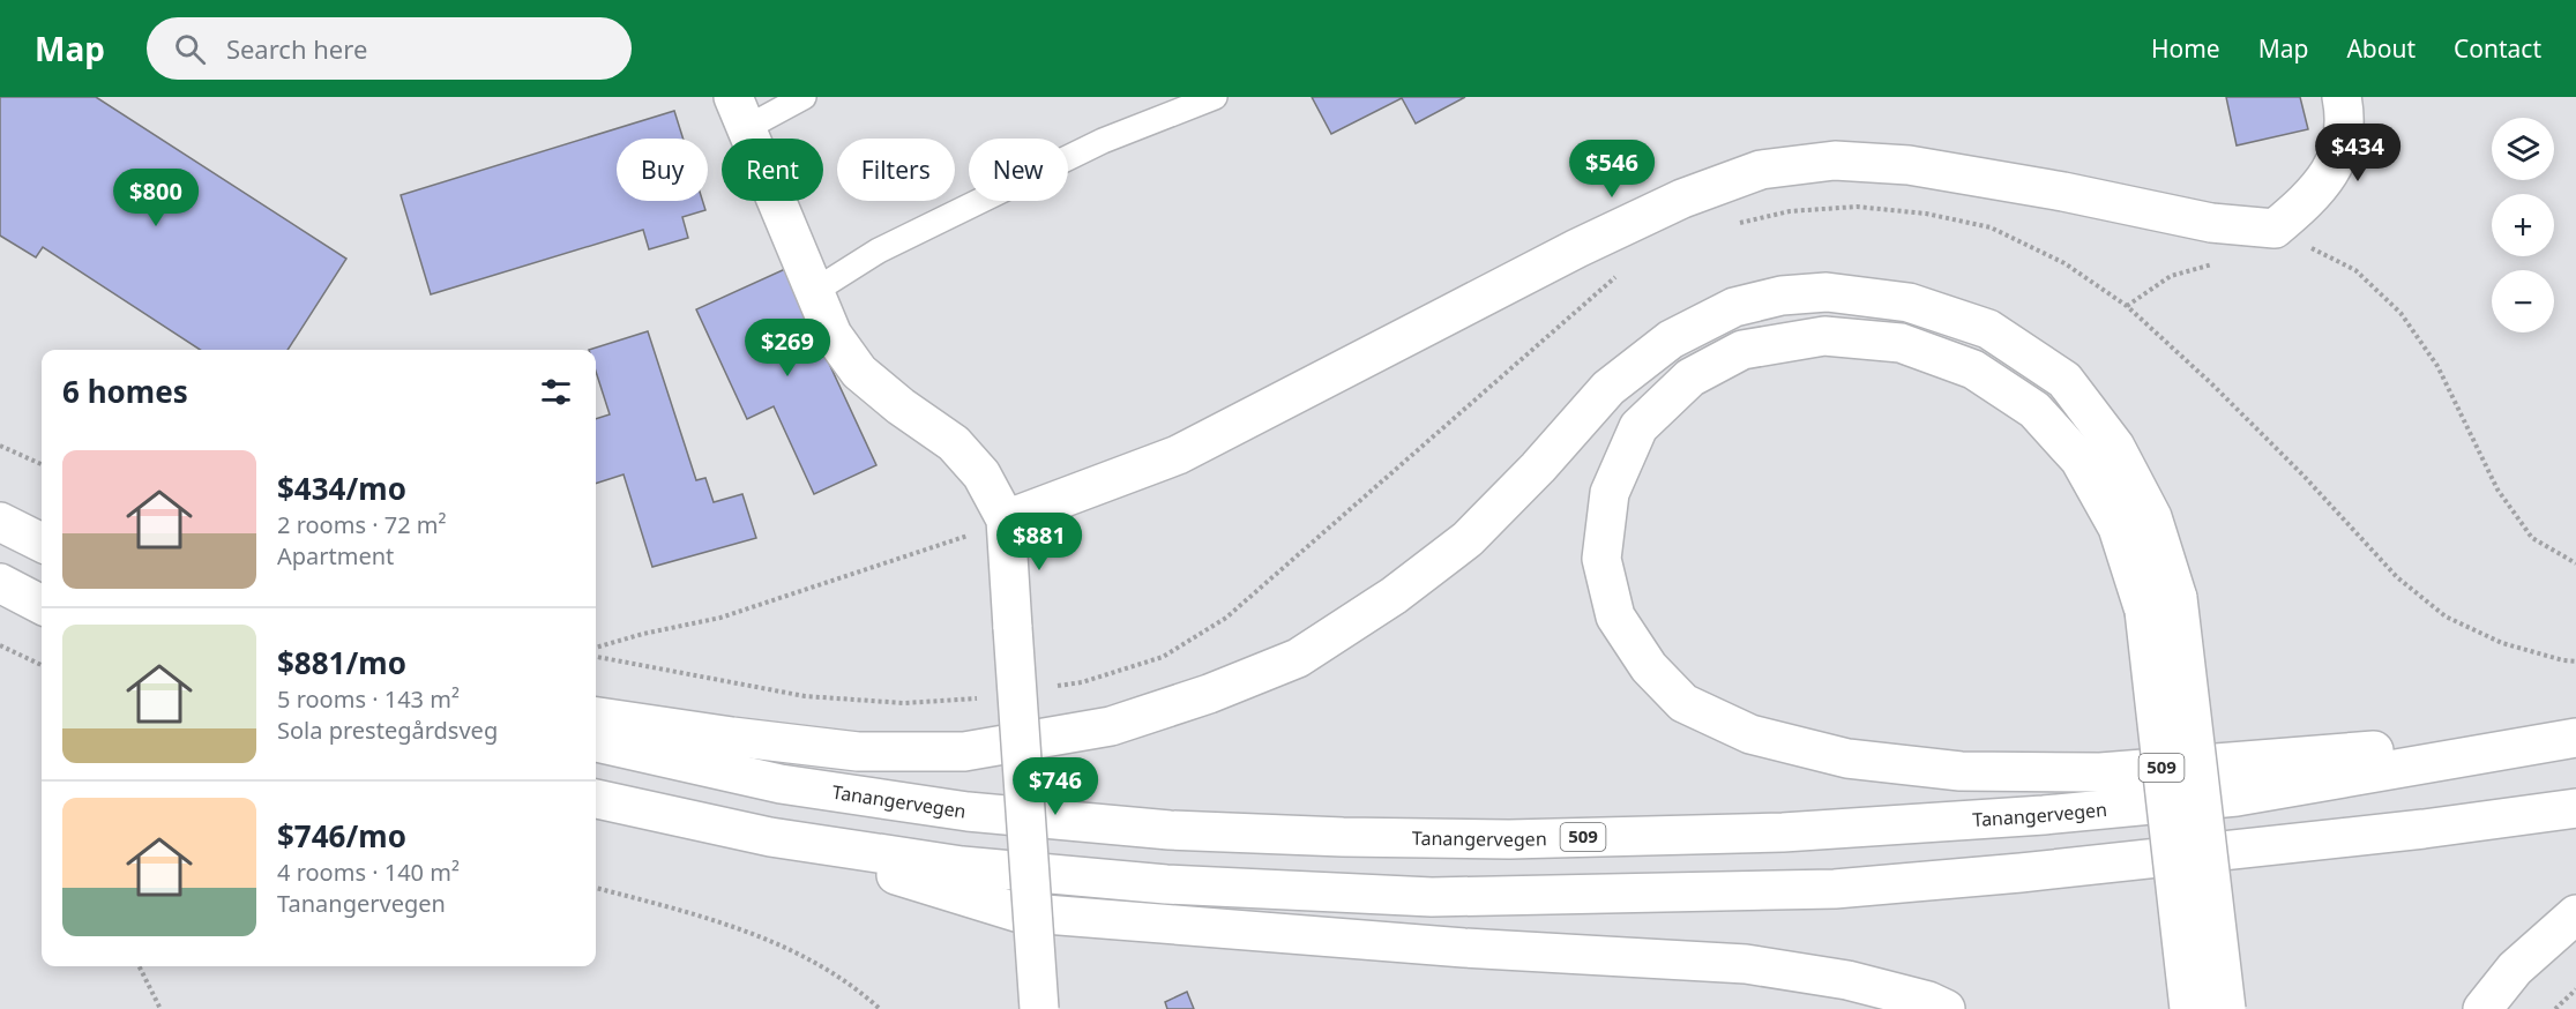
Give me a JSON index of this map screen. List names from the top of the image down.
{
  "streets": {
    "main road": ["509", "Tanangervegen"]
  },
  "crossings": [
    ["509", "Tanangervegen"]
  ],
  "page": {
    "header": "Map",
    "search": "Search here",
    "nav": [
      "Home",
      "Map",
      "About",
      "Contact"
    ],
    "map_buttons": ["+", "−"],
    "price": [
      "$434",
      "$546",
      "$800",
      "$269",
      "$881",
      "$746"
    ],
    "chip": [
      "Buy",
      "Rent",
      "Filters",
      "New"
    ],
    "heading": "6 homes",
    "list": [
      {
        "name": "$434/mo",
        "note": "2 rooms · 72 m² · Apartment"
      },
      {
        "name": "$881/mo",
        "note": "5 rooms · 143 m² · Sola prestegårdsveg"
      },
      {
        "name": "$746/mo",
        "note": "4 rooms · 140 m² · Tanangervegen"
      }
    ]
  }
}
